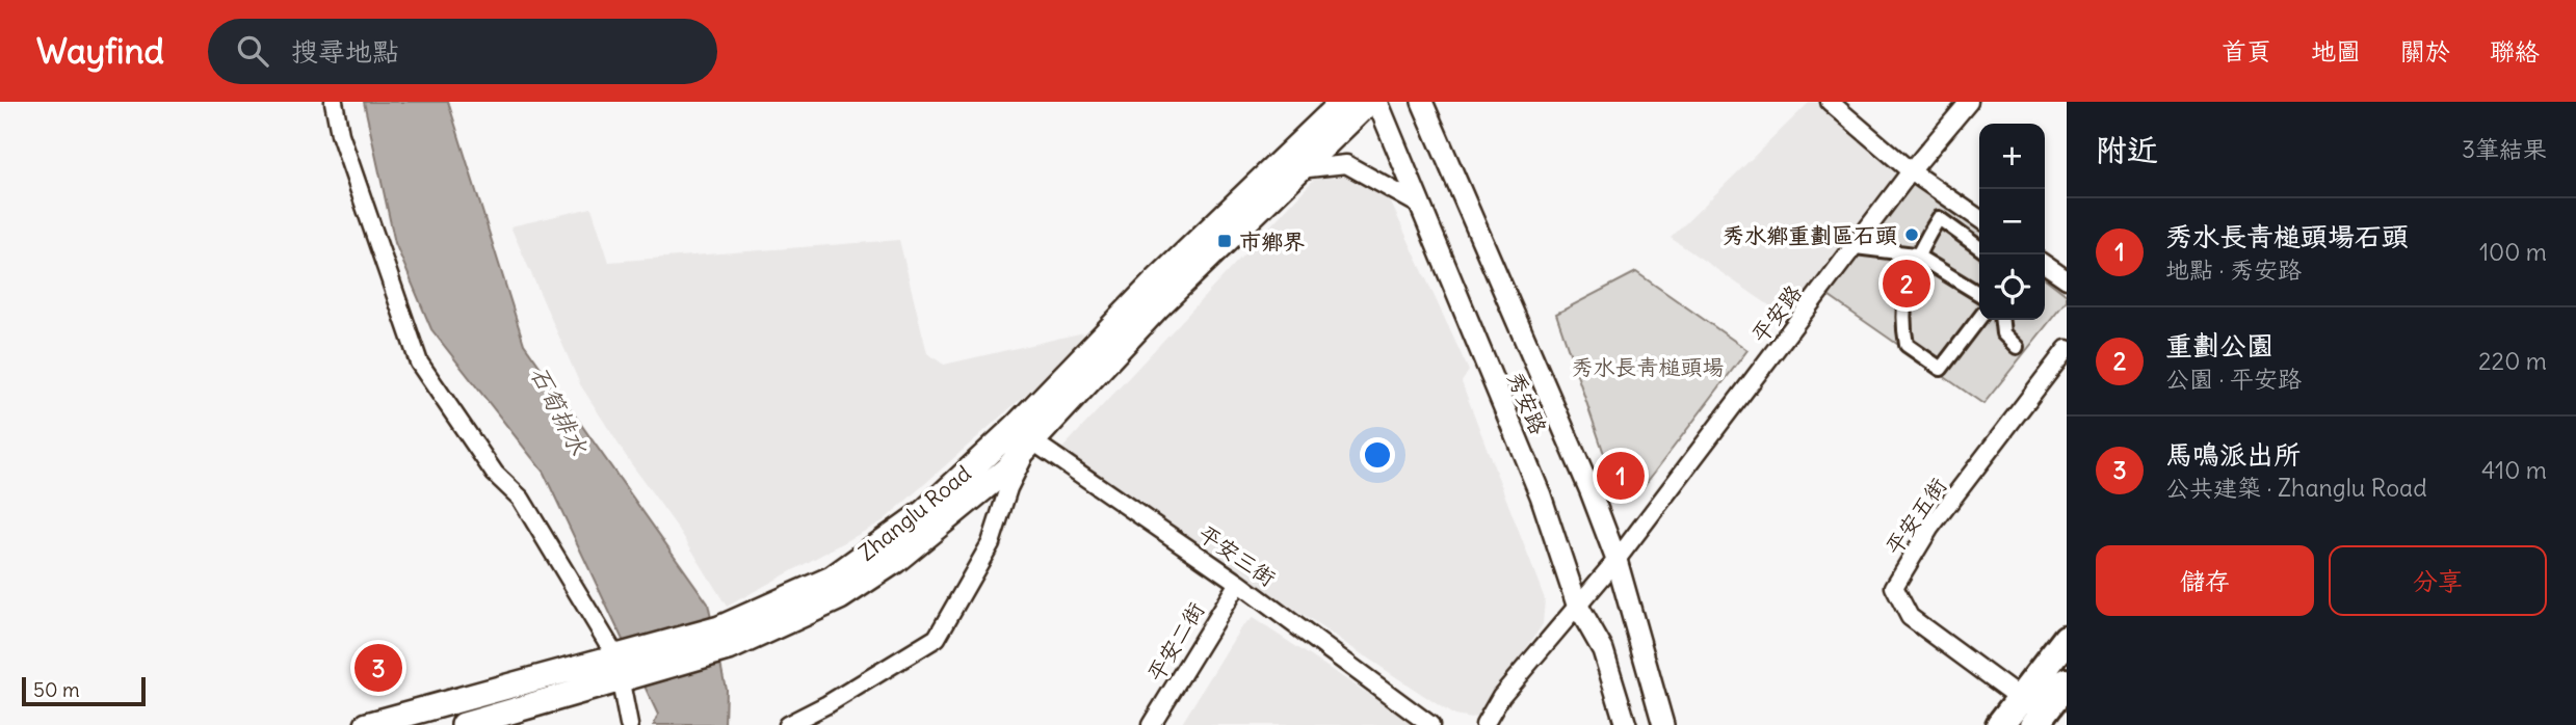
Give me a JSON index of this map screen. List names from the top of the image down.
{
  "streets": {
    "main road": ["Zhanglu Road"],
    "street": [
      "平安路",
      "秀安路",
      "平安五街",
      "平安三街",
      "平安二街"
    ]
  },
  "crossings": [
    ["平安路", "秀安路"],
    ["Zhanglu Road", "平安三街"],
    ["平安三街", "平安二街"]
  ],
  "water": ["石筍排水"],
  "parks": ["秀水長青槌頭場"],
  "places": {
    "other": ["秀水鄉重劃區石頭"],
    "transit": ["市鄉界"]
  },
  "scale_bar": "50 m",
  "page": {
    "header": "Wayfind",
    "search": "搜尋地點",
    "nav": [
      "首頁",
      "地圖",
      "關於",
      "聯絡"
    ],
    "heading": ["附近", "3筆結果"],
    "map_buttons": ["+", "−"],
    "list": [
      {
        "mark": "1",
        "name": "秀水長青槌頭場石頭",
        "note": "地點 · 秀安路",
        "value": "100 m"
      },
      {
        "mark": "2",
        "name": "重劃公園",
        "note": "公園 · 平安路",
        "value": "220 m"
      },
      {
        "mark": "3",
        "name": "馬鳴派出所",
        "note": "公共建築 · Zhanglu Road",
        "value": "410 m"
      }
    ],
    "pins": ["2", "1", "3"],
    "buttons": ["儲存", "分享"],
    "scale": "50 m"
  }
}
